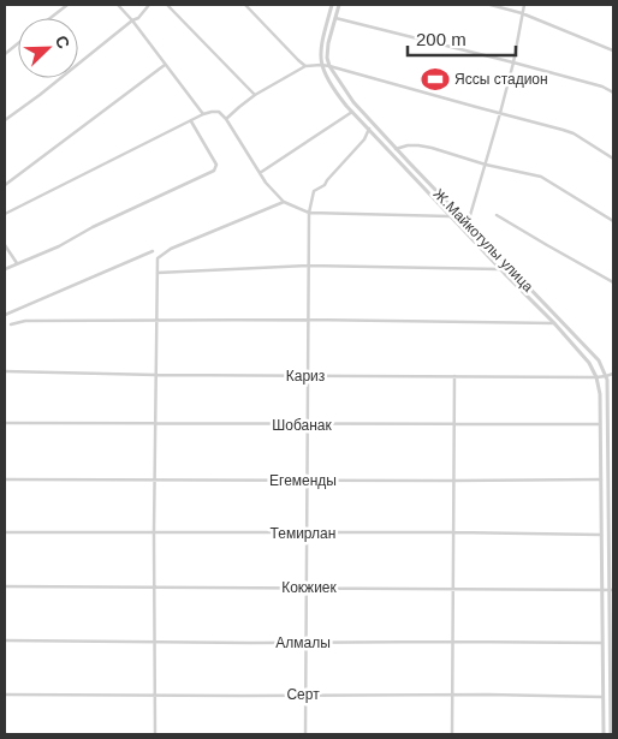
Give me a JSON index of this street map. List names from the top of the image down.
{
  "streets": {
    "street": [
      "Ж.Майкотулы улица",
      "Кариз",
      "Шобанак",
      "Егеменды",
      "Темирлан",
      "Кокжиек",
      "Алмалы",
      "Серт"
    ]
  },
  "crossings": [
    ["Ж.Майкотулы улица", "Кариз"],
    ["Ж.Майкотулы улица", "Шобанак"],
    ["Ж.Майкотулы улица", "Егеменды"],
    ["Ж.Майкотулы улица", "Темирлан"],
    ["Ж.Майкотулы улица", "Кокжиек"],
    ["Ж.Майкотулы улица", "Алмалы"],
    ["Ж.Майкотулы улица", "Серт"]
  ],
  "places": {
    "sports": ["Яссы стадион"]
  },
  "scale_bar": "200 m",
  "north": "top right"
}
